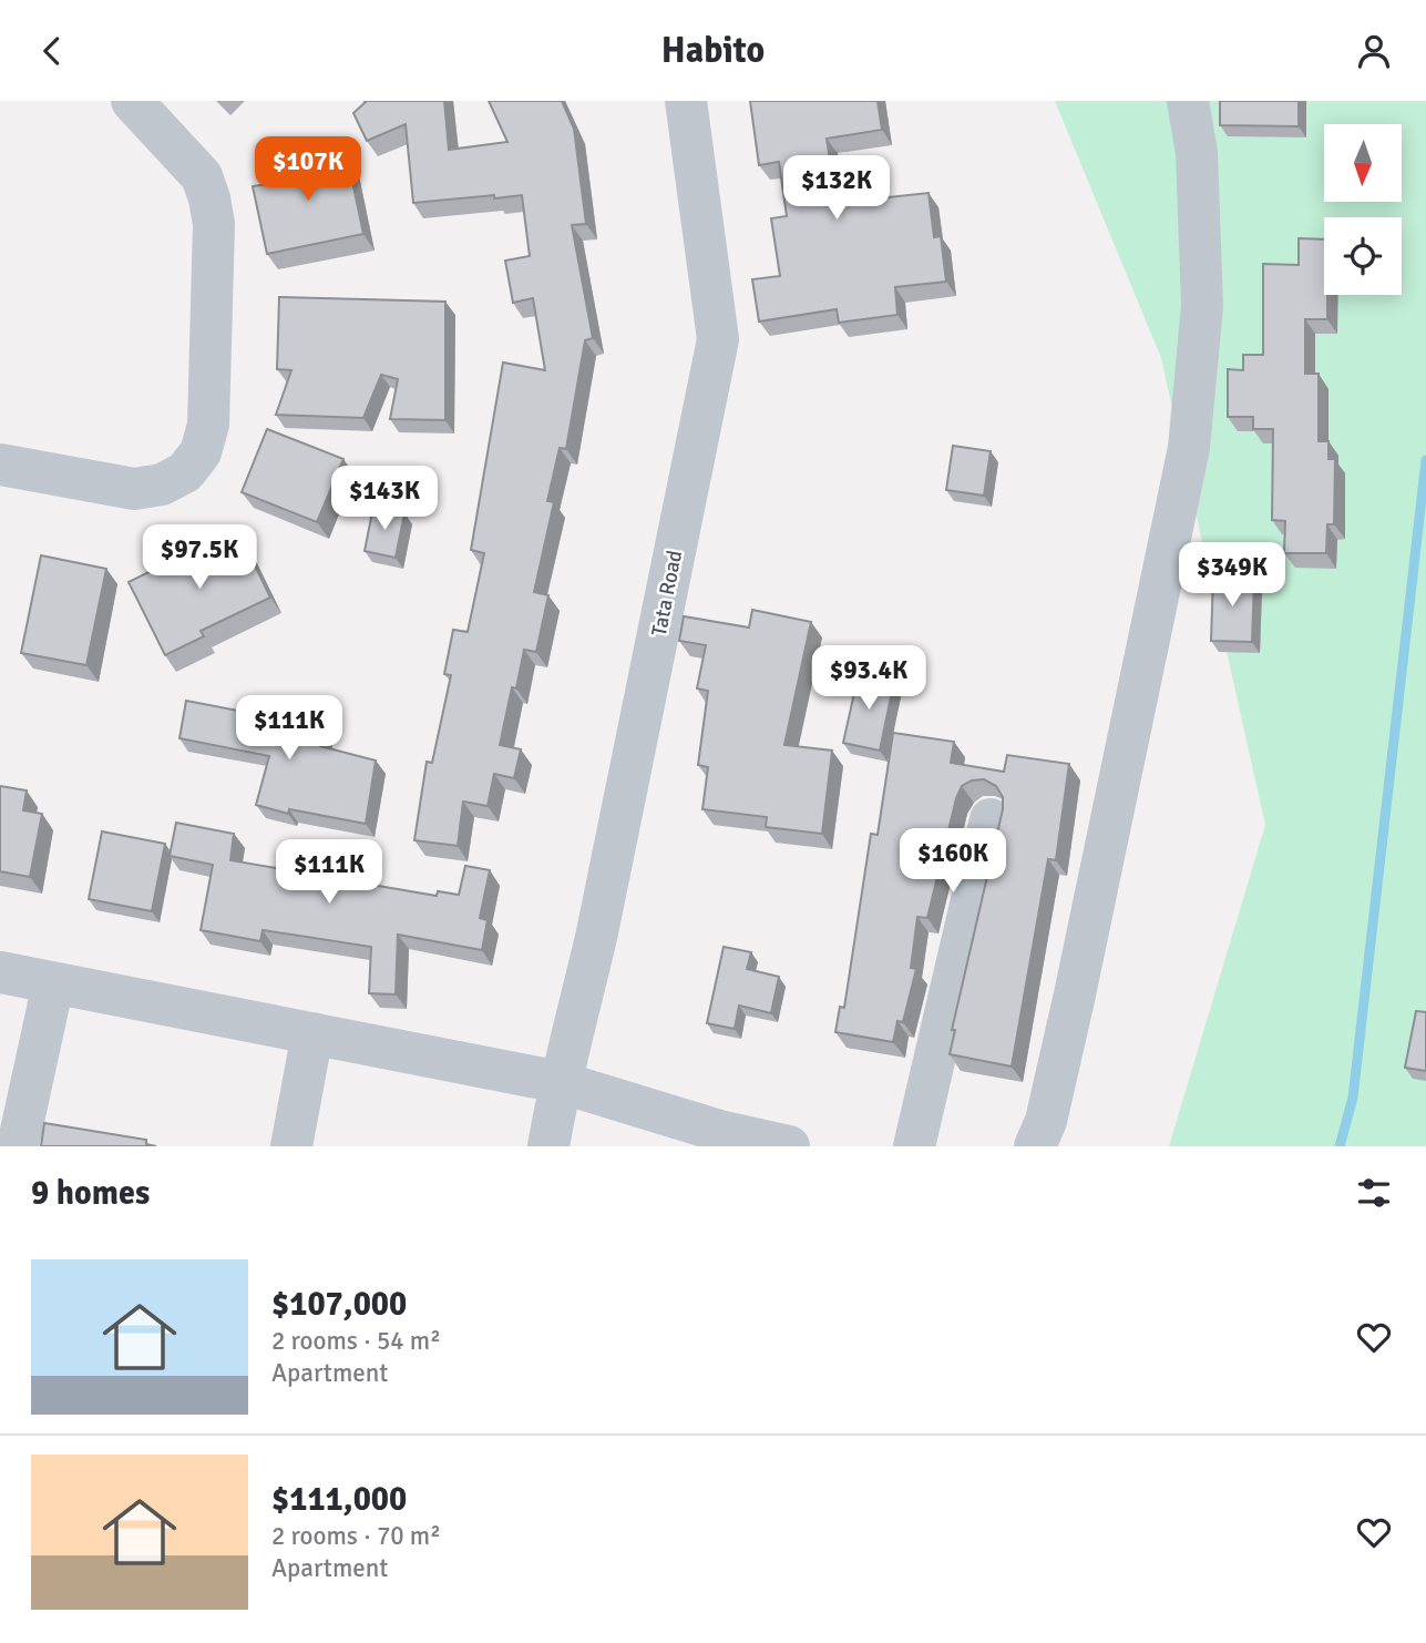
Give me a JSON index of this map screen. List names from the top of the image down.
{
  "streets": {
    "street": ["Tata Road"]
  },
  "north": "bottom",
  "page": {
    "header": "Habito",
    "price": [
      "$107K",
      "$132K",
      "$143K",
      "$97.5K",
      "$349K",
      "$93.4K",
      "$111K",
      "$160K",
      "$111K"
    ],
    "heading": "9 homes",
    "list": [
      {
        "name": "$107,000",
        "note": "2 rooms · 54 m² · Apartment"
      },
      {
        "name": "$111,000",
        "note": "2 rooms · 70 m² · Apartment"
      }
    ]
  }
}
